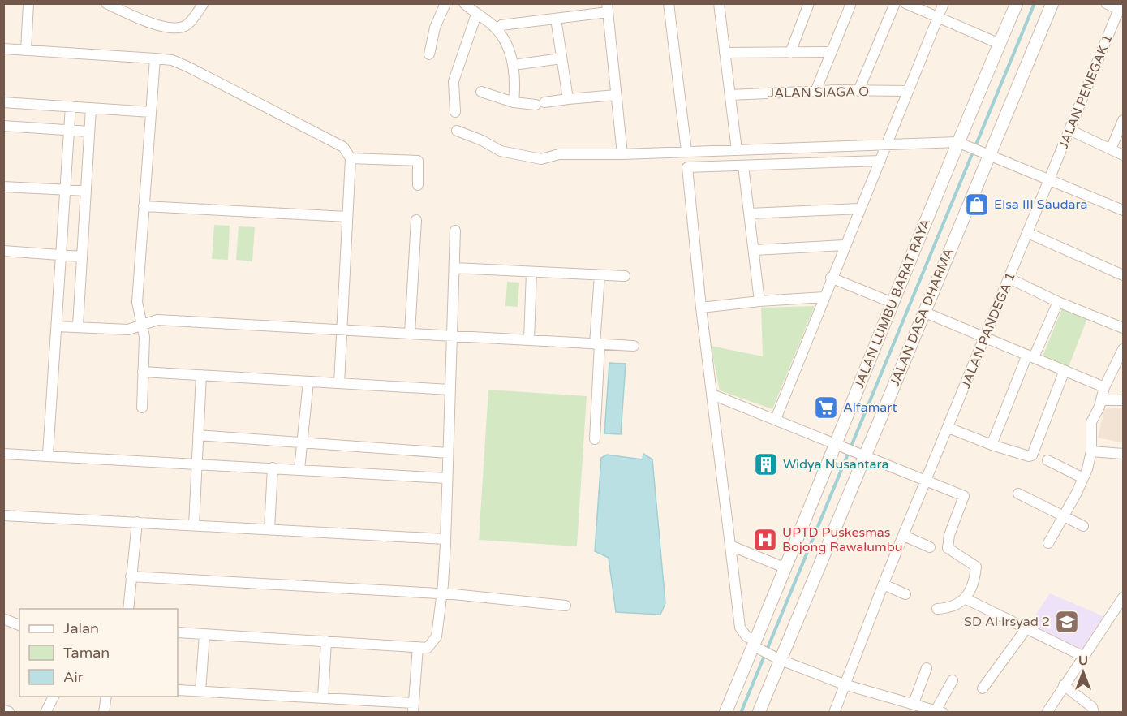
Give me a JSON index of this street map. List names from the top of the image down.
{
  "streets": {
    "street": [
      "JALAN PENEGAK 1",
      "JALAN SIAGA O",
      "JALAN LUMBU BARAT RAYA",
      "JALAN DASA DHARMA",
      "JALAN PANDEGA 1"
    ]
  },
  "crossings": [
    ["JALAN PENEGAK 1", "JALAN PANDEGA 1"]
  ],
  "places": {
    "shop": ["Elsa III Saudara"],
    "supermarket": ["Alfamart"],
    "building": ["Widya Nusantara"],
    "hospital": ["UPTD Puskesmas Bojong Rawalumbu"],
    "school or university": ["SD Al Irsyad 2"]
  },
  "legend": ["Jalan", "Taman", "Air"],
  "north": "top"
}
